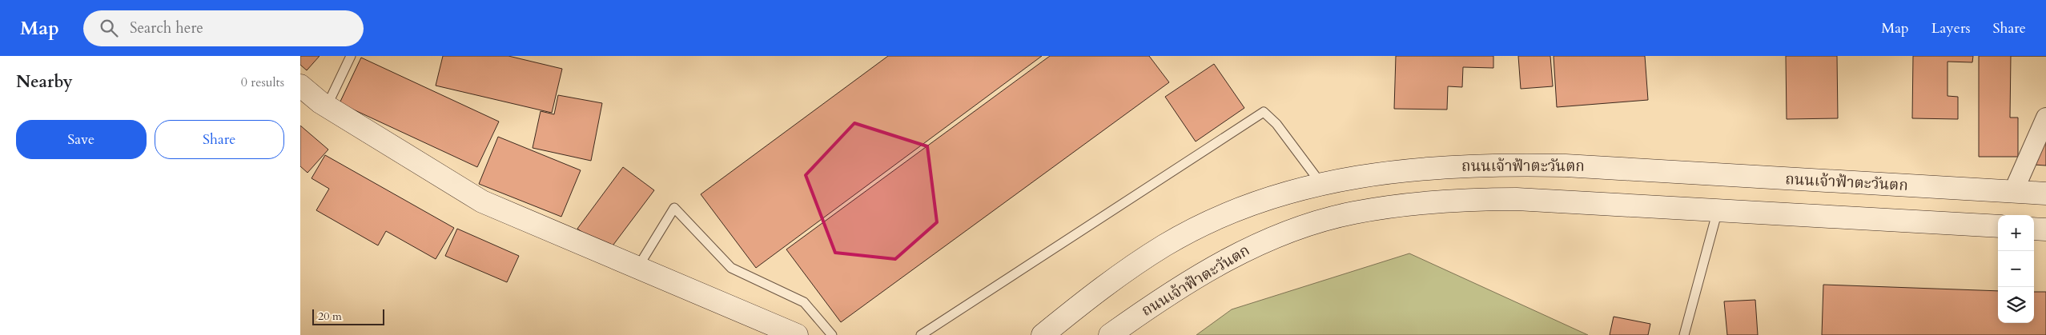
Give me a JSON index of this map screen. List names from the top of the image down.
{
  "streets": {
    "main road": ["ถนนเจ้าฟ้าตะวันตก"]
  },
  "scale_bar": "20 m",
  "page": {
    "header": "Map",
    "search": "Search here",
    "nav": ["Map", "Layers", "Share"],
    "heading": ["Nearby", "0 results"],
    "buttons": ["Save", "Share"],
    "map_buttons": ["+", "−"],
    "scale": "20 m"
  }
}
